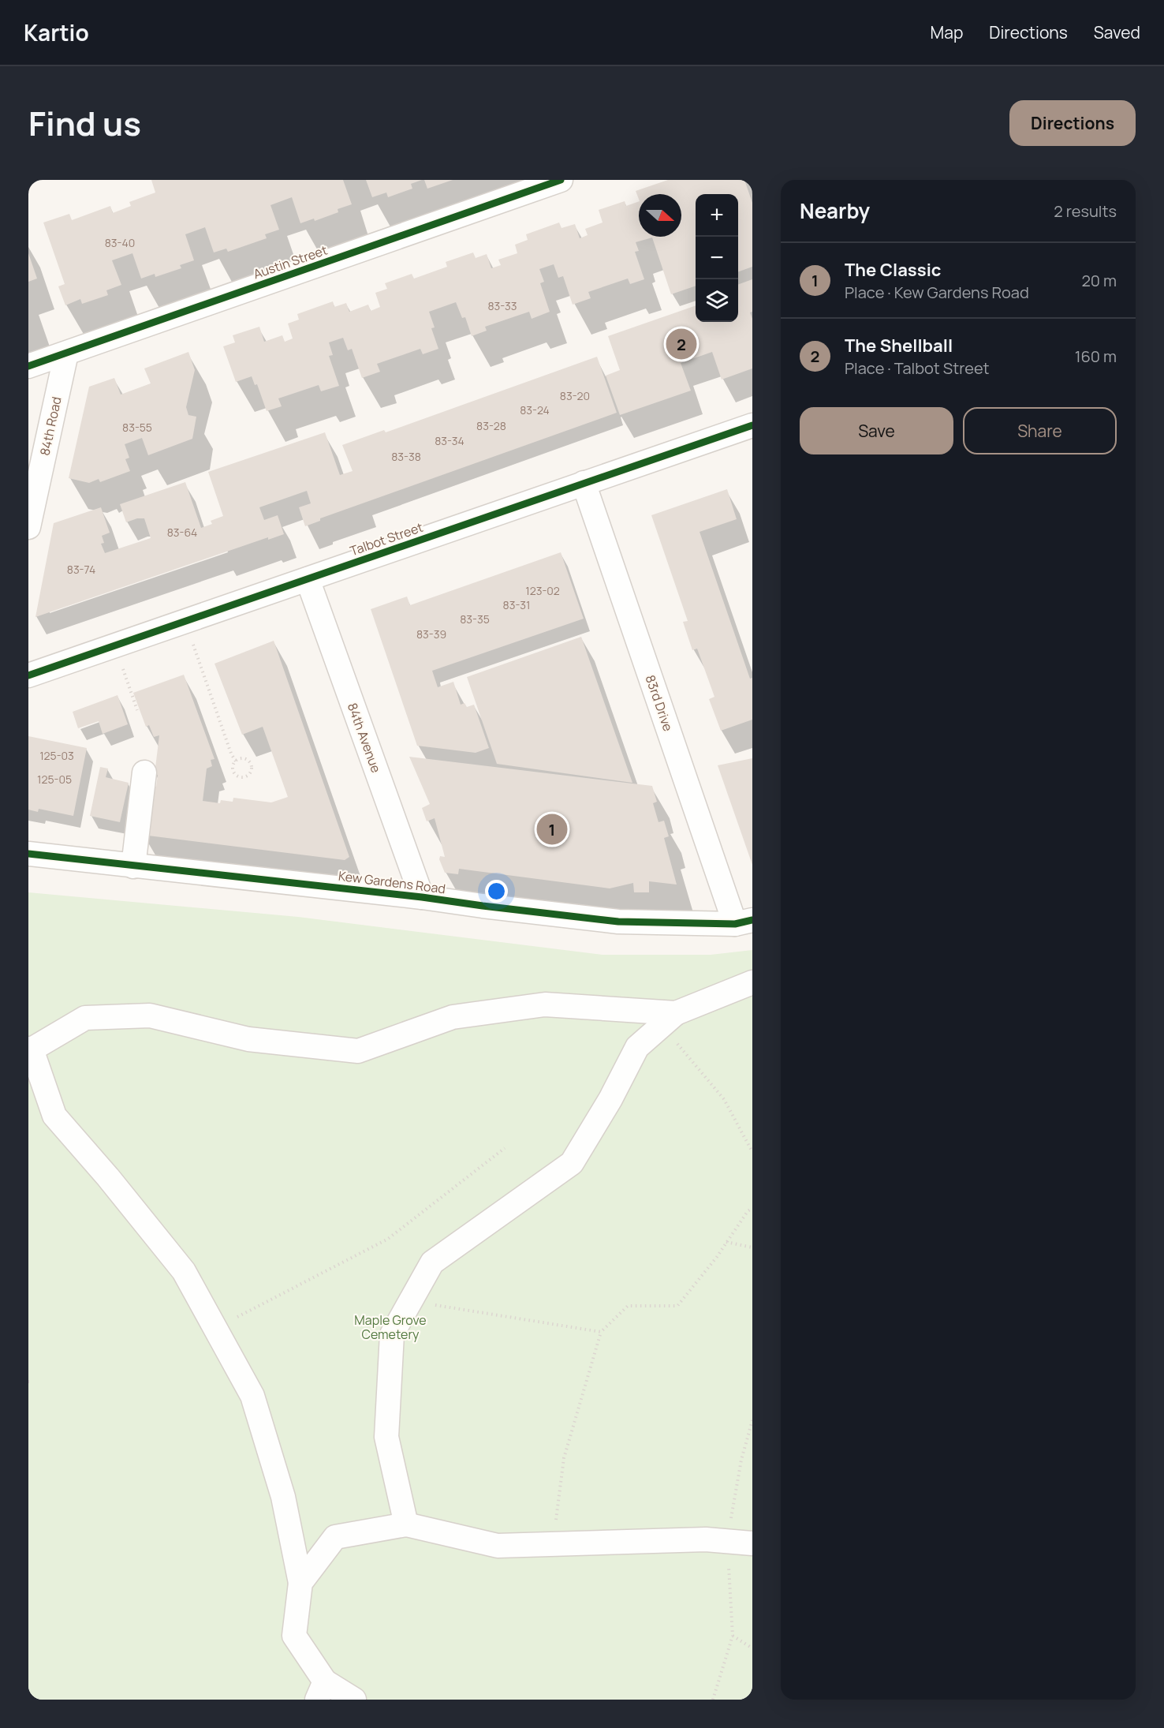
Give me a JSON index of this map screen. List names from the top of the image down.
{
  "streets": {
    "street": [
      "Austin Street",
      "84th Road",
      "Talbot Street",
      "83rd Drive",
      "84th Avenue",
      "Kew Gardens Road"
    ]
  },
  "crossings": [
    ["Austin Street", "84th Road"],
    ["Talbot Street", "83rd Drive"],
    ["Talbot Street", "84th Avenue"],
    ["83rd Drive", "Kew Gardens Road"],
    ["84th Avenue", "Kew Gardens Road"]
  ],
  "parks": ["Maple Grove Cemetery"],
  "house_numbers": [
    "83-40",
    "83-33",
    "83-20",
    "83-24",
    "83-28",
    "83-55",
    "83-34",
    "83-38",
    "83-64",
    "83-74",
    "123-02",
    "83-31",
    "83-35",
    "83-39",
    "125-03",
    "125-05"
  ],
  "north": "right",
  "page": {
    "header": "Kartio",
    "nav": ["Map", "Directions", "Saved"],
    "title": "Find us",
    "buttons": [
      "Directions",
      ["Save", "Share"]
    ],
    "heading": ["Nearby", "2 results"],
    "map_buttons": ["+", "−"],
    "list": [
      {
        "mark": "1",
        "name": "The Classic",
        "note": "Place · Kew Gardens Road",
        "value": "20 m"
      },
      {
        "mark": "2",
        "name": "The Shellball",
        "note": "Place · Talbot Street",
        "value": "160 m"
      }
    ],
    "pins": ["2", "1"]
  }
}
